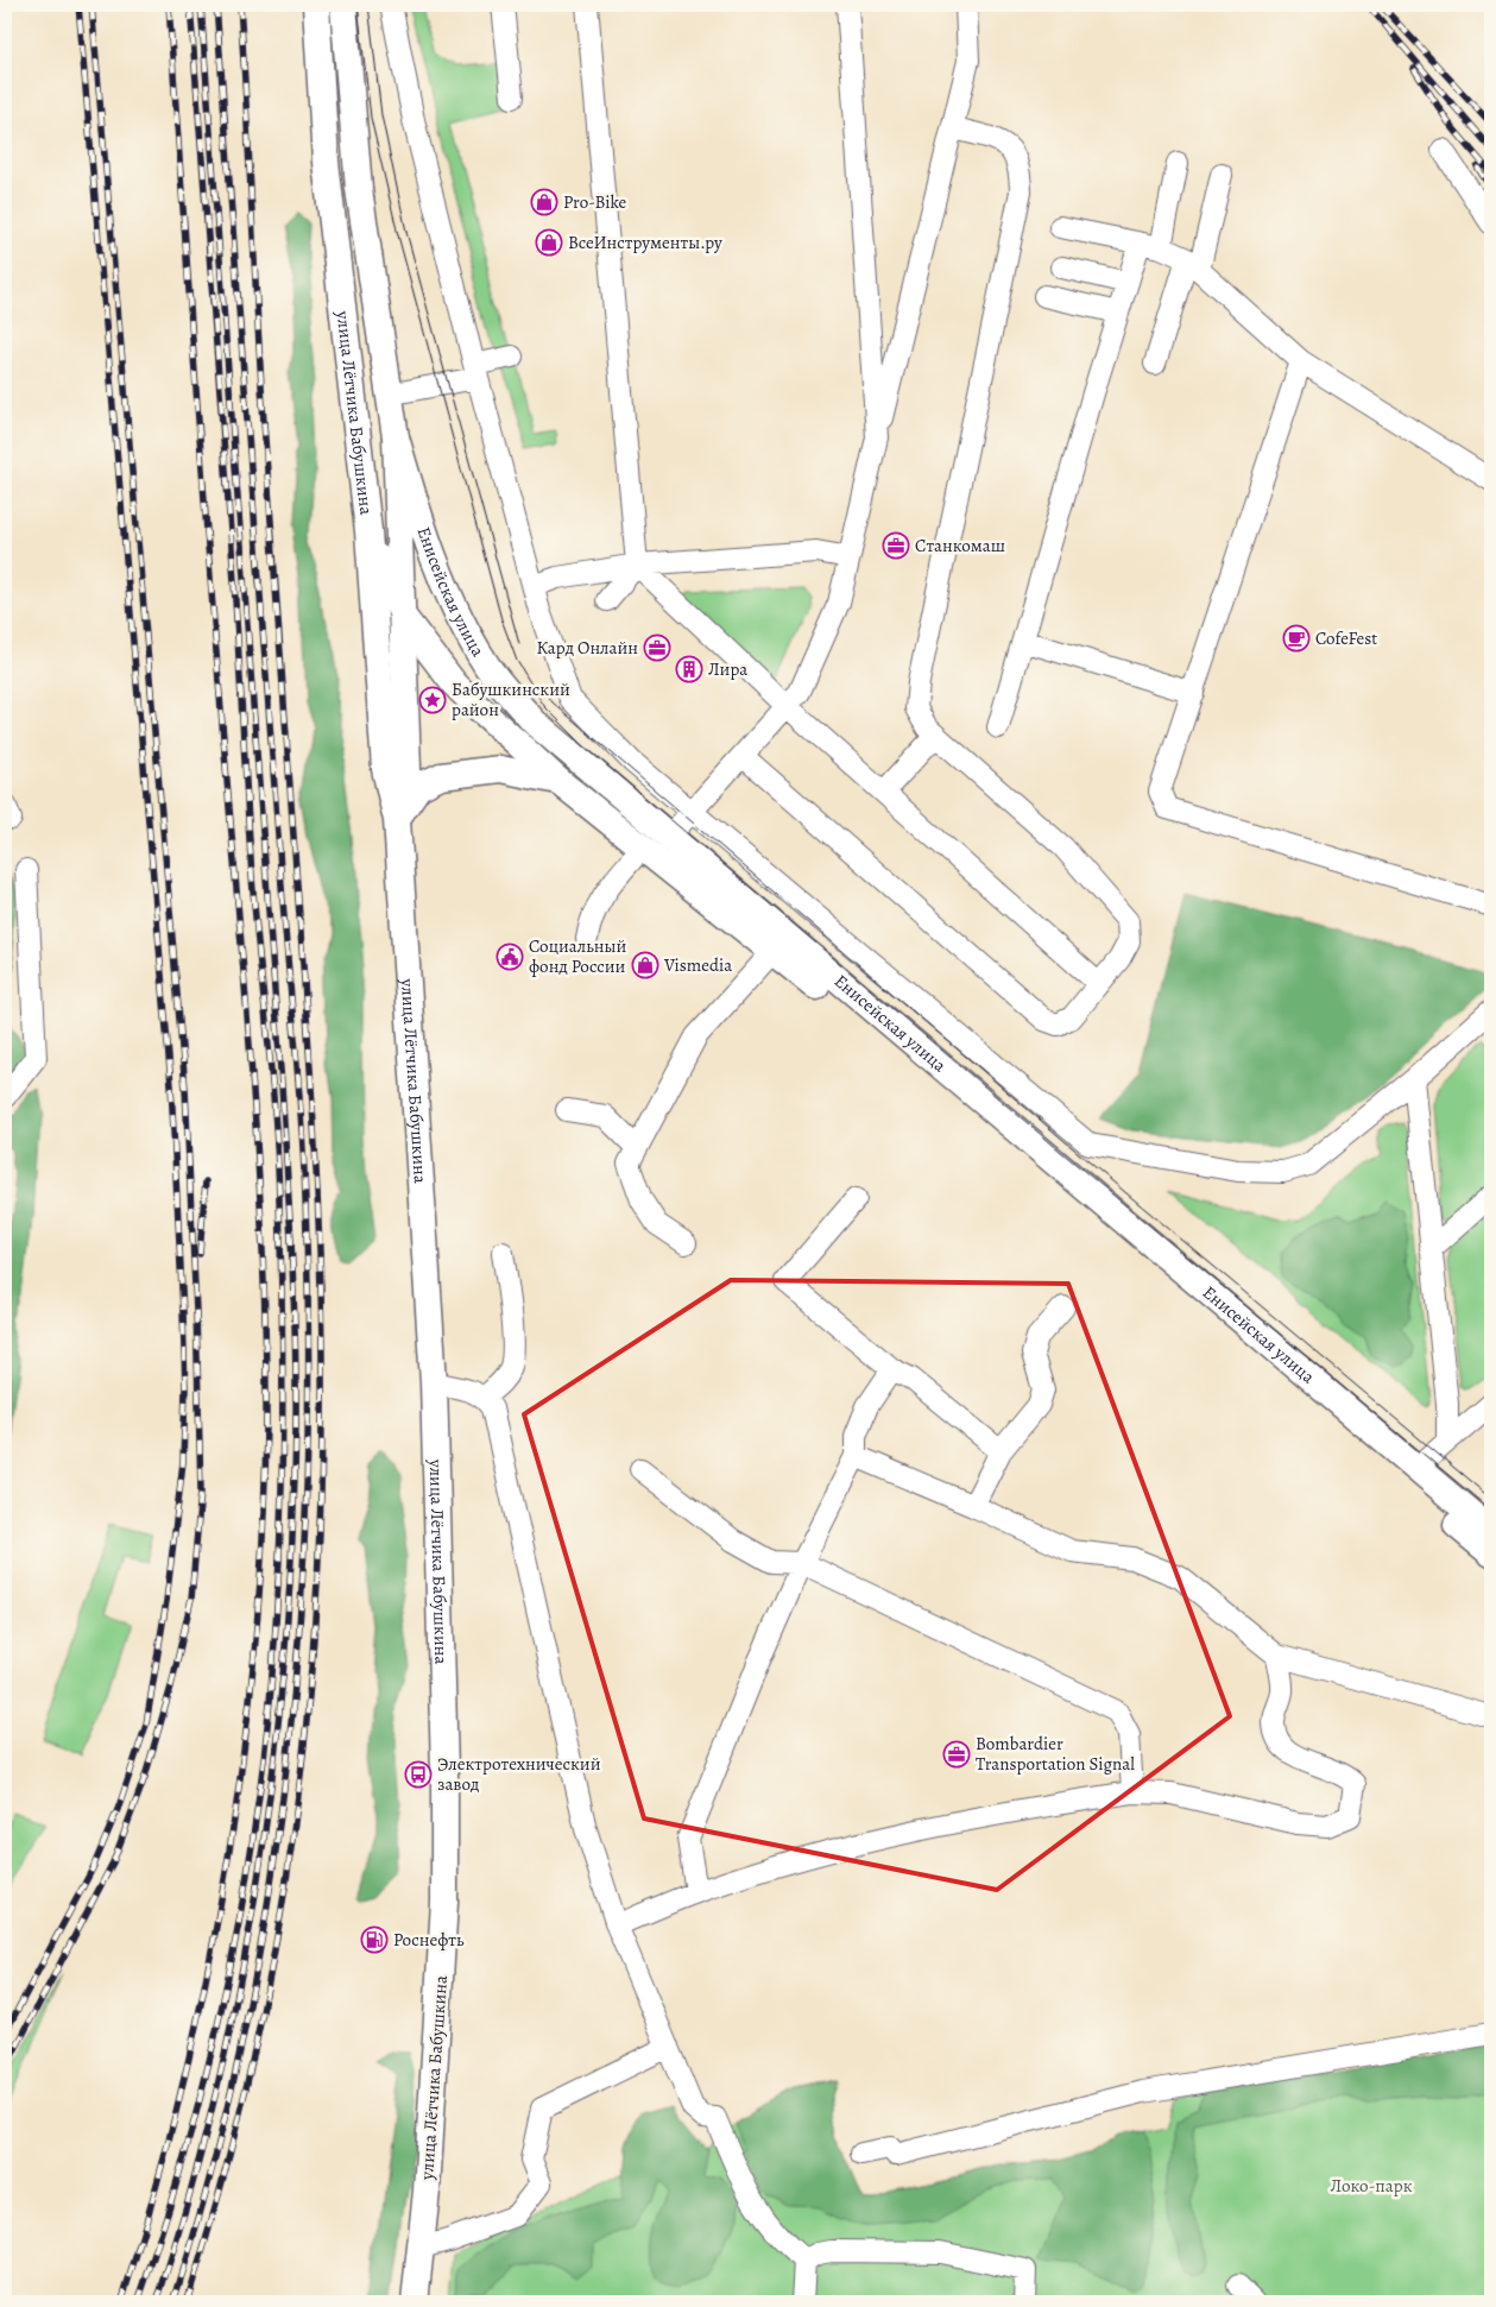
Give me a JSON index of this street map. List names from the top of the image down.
{
  "streets": {
    "main road": ["улица Лётчика Бабушкина", "Енисейская улица"]
  },
  "crossings": [
    ["улица Лётчика Бабушкина", "Енисейская улица"]
  ],
  "parks": ["Локо-парк"],
  "places": {
    "shop": ["Pro-Bike", "ВсеИнструменты.ру", "Vismedia"],
    "office": ["Станкомаш", "Кард Онлайн", "Bombardier Transportation Signal"],
    "cafe": ["CofeFest"],
    "building": ["Лира"],
    "place": ["Бабушкинский район"],
    "public building": ["Социальный фонд России"],
    "bus stop": ["Электротехнический завод"],
    "fuel station": ["Роснефть"]
  }
}
